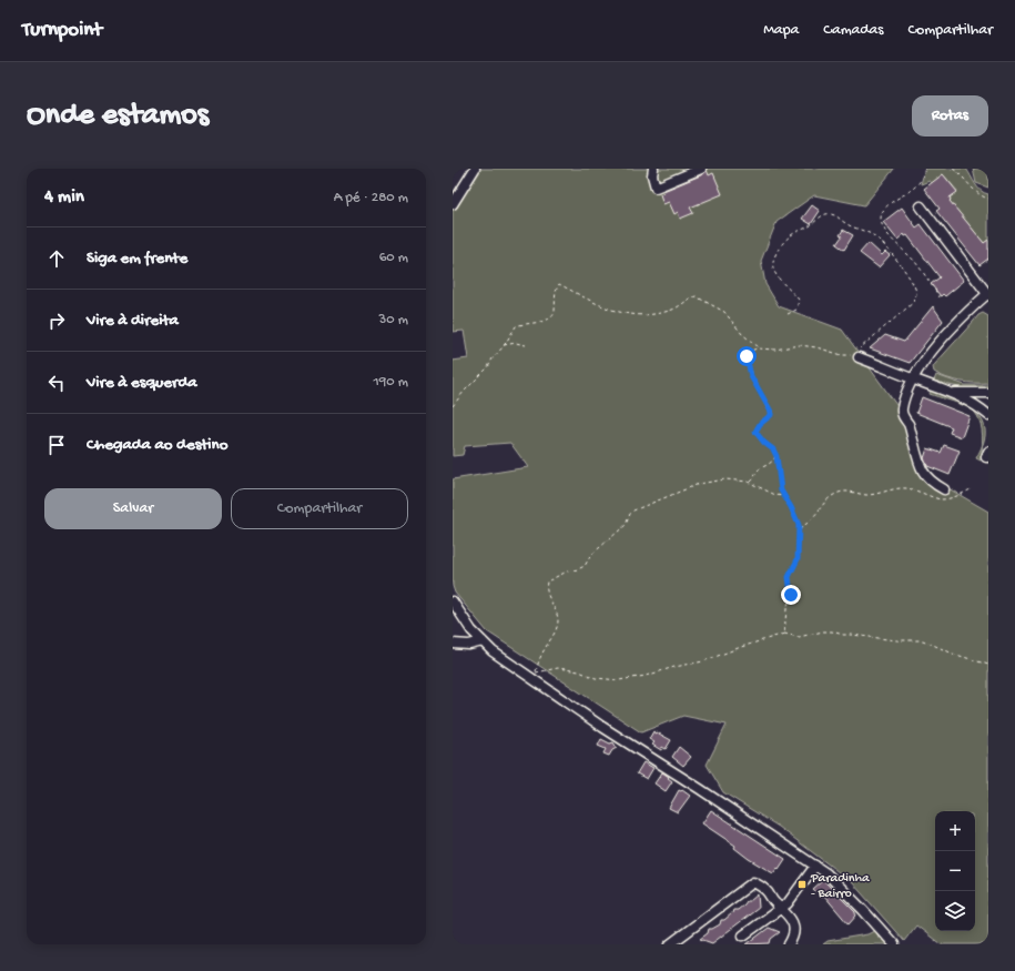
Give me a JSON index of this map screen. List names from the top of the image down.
{
  "places": {
    "transit": ["Paradinha - Bairro"]
  },
  "page": {
    "header": "Turnpoint",
    "nav": ["Mapa", "Camadas", "Compartilhar"],
    "buttons": [
      "Rotas",
      ["Salvar", "Compartilhar"]
    ],
    "title": "Onde estamos",
    "heading": ["4 min", "A pé · 280 m"],
    "list": [
      ["Siga em frente", "60 m"],
      ["Vire à direita", "30 m"],
      ["Vire à esquerda", "190 m"],
      "Chegada ao destino"
    ],
    "map_buttons": ["+", "−"]
  }
}
